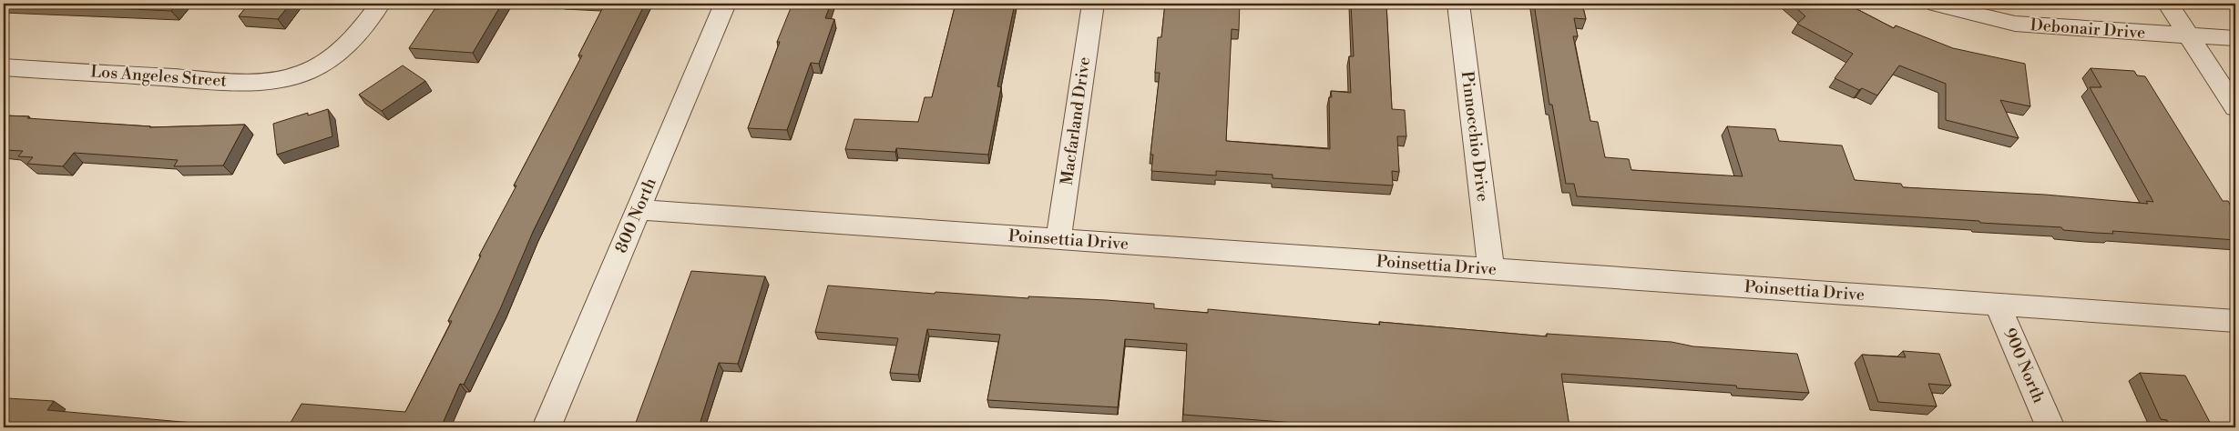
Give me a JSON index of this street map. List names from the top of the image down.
{
  "streets": {
    "street": [
      "Debonair Drive",
      "Los Angeles Street",
      "Macfarland Drive",
      "Pinnocchio Drive",
      "800 North",
      "Poinsettia Drive",
      "900 North"
    ]
  },
  "crossings": [
    ["Macfarland Drive", "Poinsettia Drive"],
    ["Pinnocchio Drive", "Poinsettia Drive"],
    ["800 North", "Poinsettia Drive"],
    ["Poinsettia Drive", "900 North"]
  ]
}
